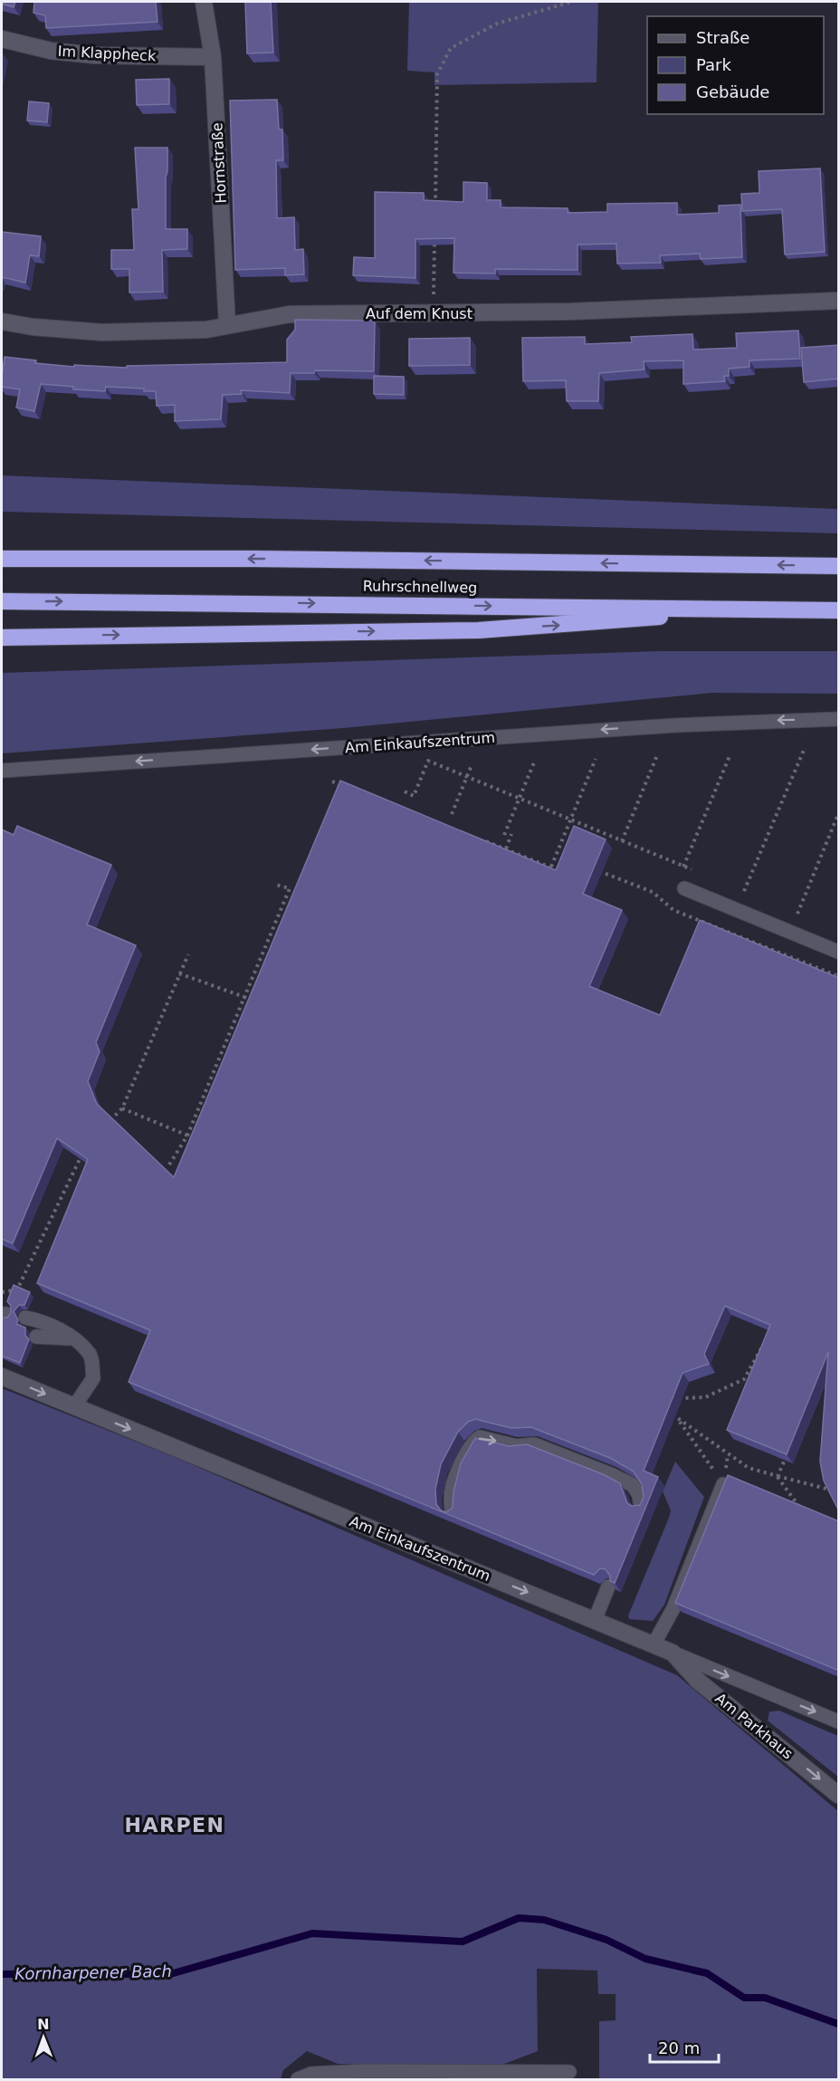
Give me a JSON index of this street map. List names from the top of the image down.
{
  "streets": {
    "highway": ["Ruhrschnellweg"],
    "street": [
      "Im Klappheck",
      "Hornstraße",
      "Auf dem Knust",
      "Am Einkaufszentrum",
      "Am Parkhaus"
    ]
  },
  "crossings": [
    ["Im Klappheck", "Hornstraße"],
    ["Hornstraße", "Auf dem Knust"],
    ["Am Einkaufszentrum", "Am Parkhaus"]
  ],
  "one_way": ["Am Parkhaus"],
  "districts": ["HARPEN"],
  "water": ["Kornharpener Bach"],
  "legend": ["Straße", "Park", "Gebäude"],
  "scale_bar": "20 m",
  "north": "top"
}
